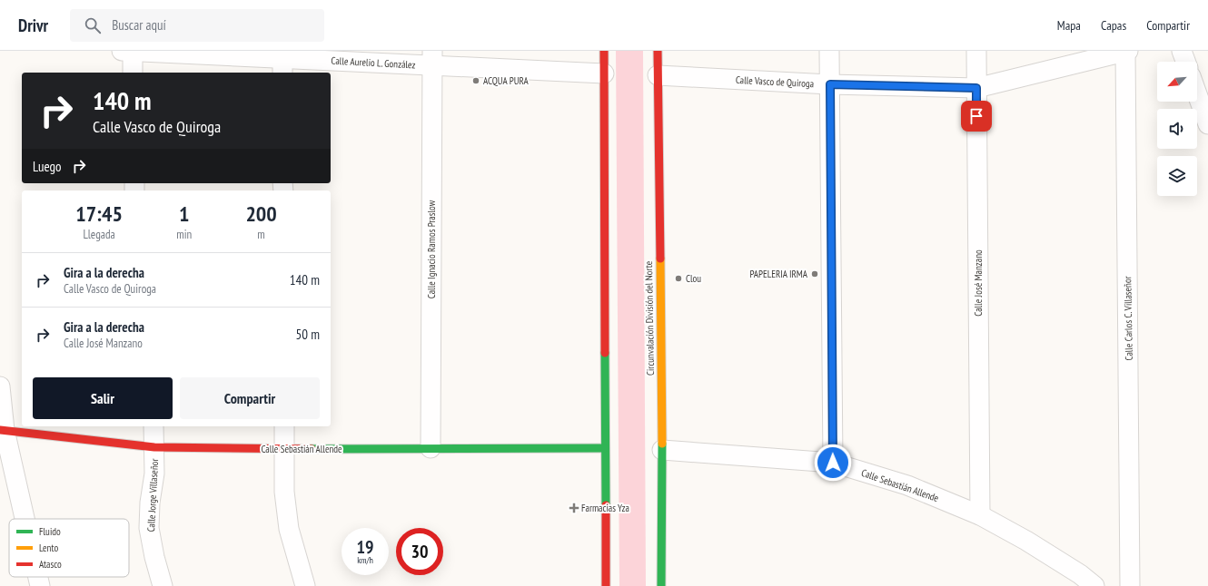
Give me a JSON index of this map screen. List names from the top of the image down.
{
  "streets": {
    "main road": ["Circunvalación División del Norte", "Calle Sebastián Allende"],
    "street": [
      "Calle Aurelio L. González",
      "Calle Vasco de Quiroga",
      "Calle Ignacio Ramos Praslow",
      "Calle José Manzano",
      "Calle Carlos C. Villaseñor",
      "Calle Jorge Villaseñor"
    ]
  },
  "crossings": [
    ["Calle Aurelio L. González", "Calle Ignacio Ramos Praslow"],
    ["Calle Vasco de Quiroga", "Calle José Manzano"],
    ["Calle Vasco de Quiroga", "Circunvalación División del Norte"],
    ["Calle Vasco de Quiroga", "Calle Carlos C. Villaseñor"],
    ["Calle Ignacio Ramos Praslow", "Calle Sebastián Allende"],
    ["Calle José Manzano", "Calle Sebastián Allende"],
    ["Circunvalación División del Norte", "Calle Sebastián Allende"],
    ["Calle Sebastián Allende", "Calle Jorge Villaseñor"]
  ],
  "places": {
    "other": ["ACQUA PURA", "PAPELERIA IRMA", "Clou"],
    "health": ["Farmacias Yza"]
  },
  "legend": ["Fluido", "Lento", "Atasco"],
  "north": "bottom left",
  "page": {
    "header": "Drivr",
    "search": "Buscar aquí",
    "nav": ["Mapa", "Capas", "Compartir"],
    "turn": ["140 m", "Calle Vasco de Quiroga"],
    "then": "Luego",
    "eta": [
      "17:45",
      "Llegada",
      "1",
      "min",
      "200",
      "m"
    ],
    "list": [
      {
        "name": "Gira a la derecha",
        "note": "Calle Vasco de Quiroga",
        "value": "140 m"
      },
      {
        "name": "Gira a la derecha",
        "note": "Calle José Manzano",
        "value": "50 m"
      }
    ],
    "buttons": ["Salir", "Compartir"],
    "speed": "19 km/h",
    "limit": "30"
  }
}
